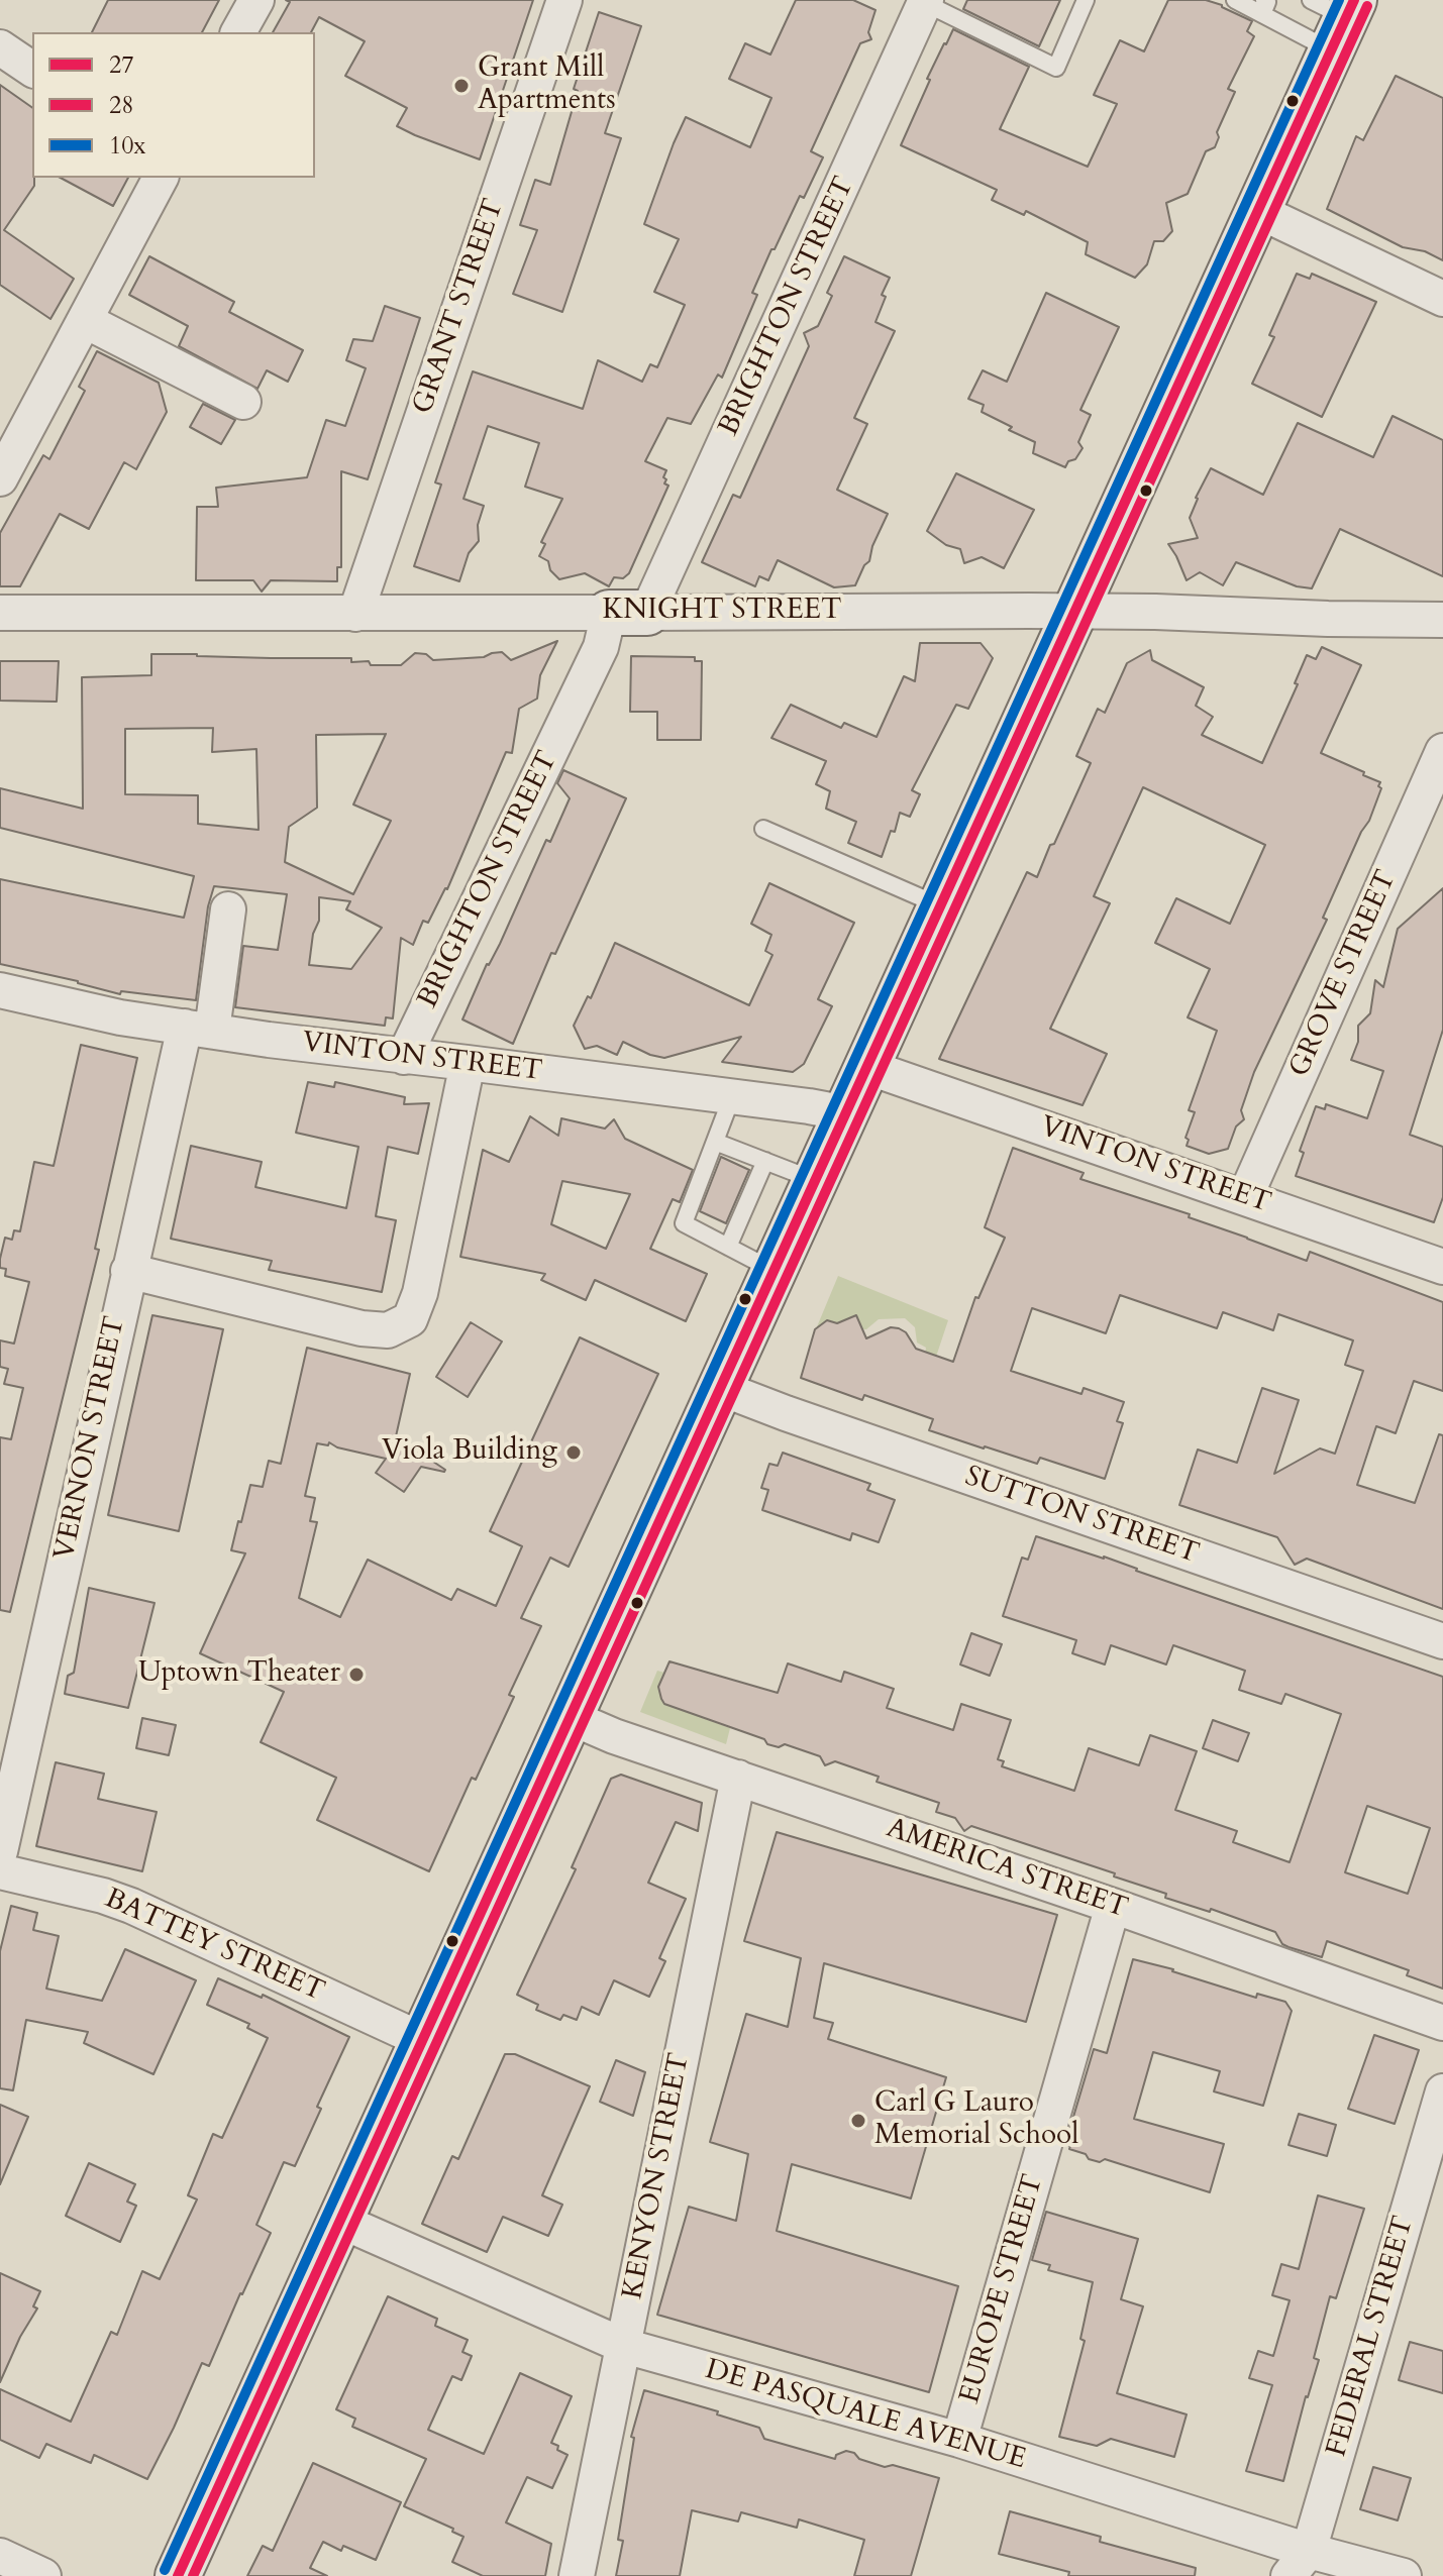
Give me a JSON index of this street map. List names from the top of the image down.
{
  "streets": {
    "street": [
      "GRANT STREET",
      "BRIGHTON STREET",
      "KNIGHT STREET",
      "GROVE STREET",
      "VINTON STREET",
      "VERNON STREET",
      "SUTTON STREET",
      "AMERICA STREET",
      "BATTEY STREET",
      "KENYON STREET",
      "EUROPE STREET",
      "FEDERAL STREET",
      "DE PASQUALE AVENUE"
    ]
  },
  "crossings": [
    ["GRANT STREET", "KNIGHT STREET"],
    ["BRIGHTON STREET", "KNIGHT STREET"],
    ["BRIGHTON STREET", "VINTON STREET"],
    ["GROVE STREET", "VINTON STREET"],
    ["VINTON STREET", "VERNON STREET"],
    ["AMERICA STREET", "KENYON STREET"],
    ["AMERICA STREET", "EUROPE STREET"],
    ["KENYON STREET", "DE PASQUALE AVENUE"],
    ["EUROPE STREET", "DE PASQUALE AVENUE"],
    ["FEDERAL STREET", "DE PASQUALE AVENUE"]
  ],
  "places": [
    "Grant Mill Apartments",
    "Viola Building",
    "Uptown Theater",
    "Carl G Lauro Memorial School"
  ],
  "lines": ["transit line 27", "transit line 10x", "transit line 28"],
  "legend": ["27", "28", "10x"]
}
